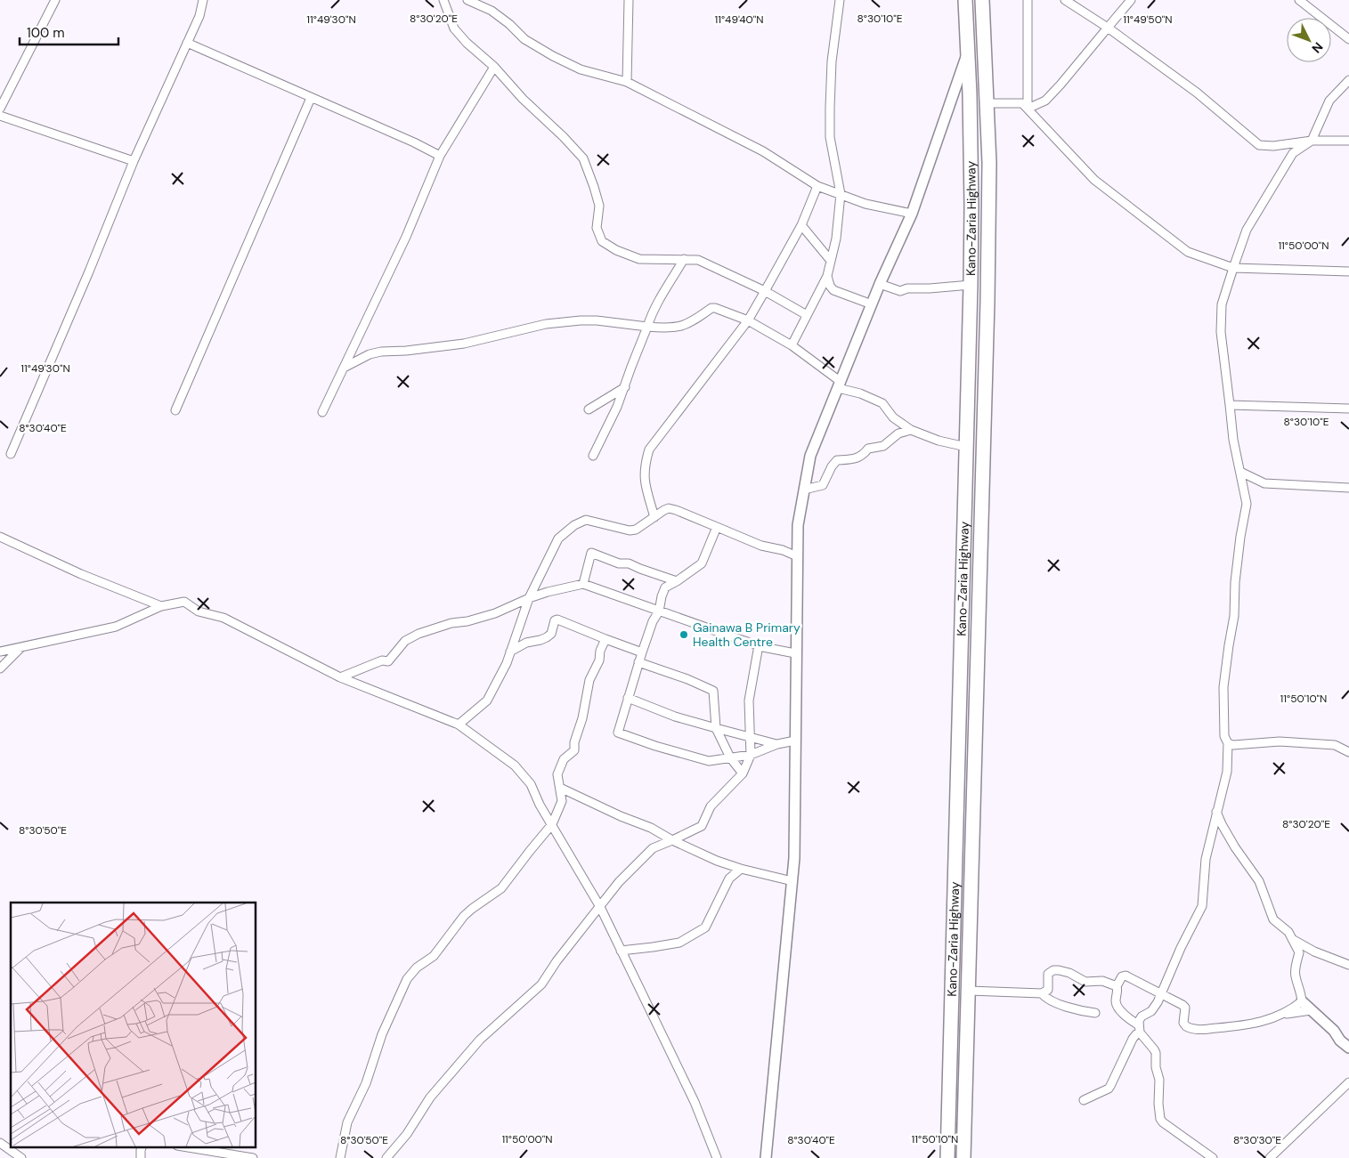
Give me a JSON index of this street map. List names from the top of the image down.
{
  "streets": {
    "highway": ["Kano-Zaria Highway"]
  },
  "places": ["Gainawa B Primary Health Centre"],
  "scale_bar": "100 m",
  "north": "bottom right",
  "coordinates": [
    "8°30'20\"E",
    "8°30'10\"E",
    "11°49'30\"N",
    "11°49'50\"N",
    "11°49'40\"N",
    "11°50'00\"N",
    "8°30'40\"E",
    "11°50'10\"N",
    "8°30'50\"E",
    "8°30'30\"E"
  ]
}
